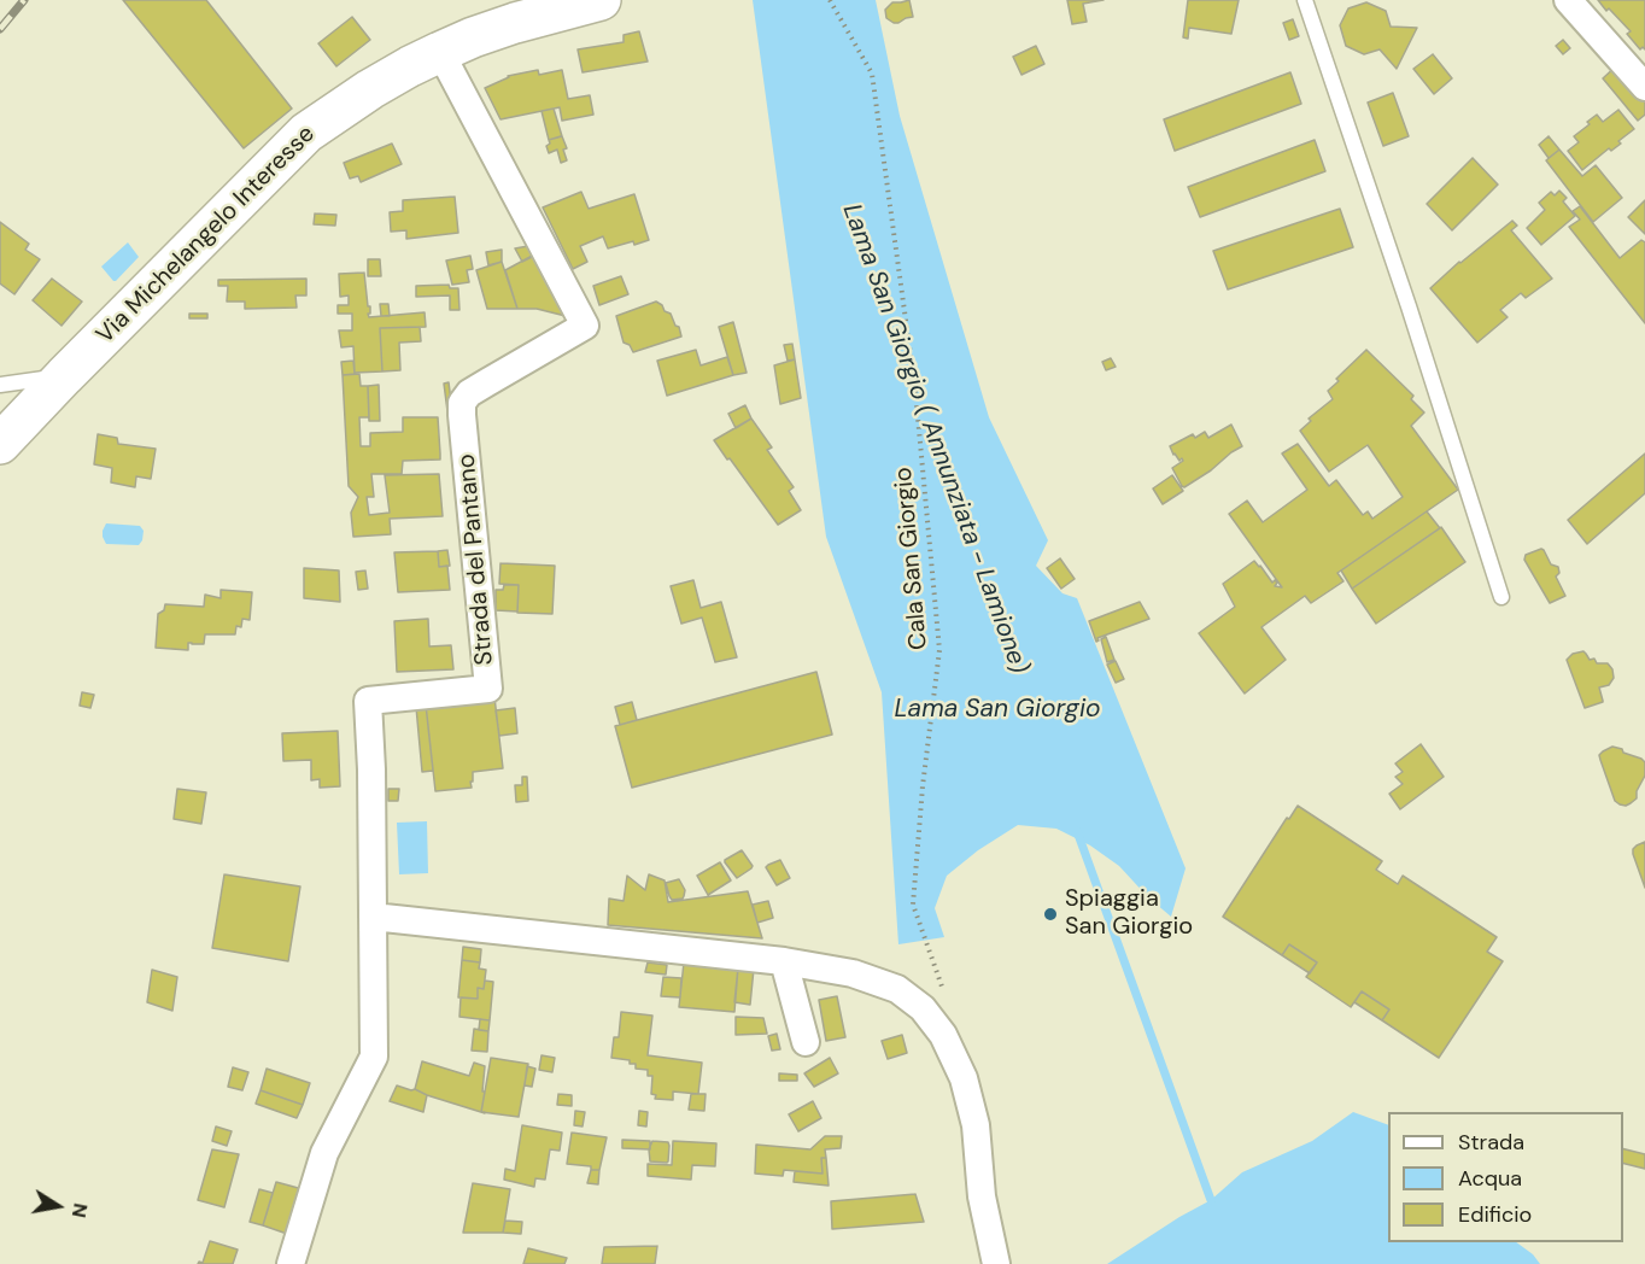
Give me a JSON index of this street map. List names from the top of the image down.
{
  "streets": {
    "street": ["Via Michelangelo Interesse", "Strada del Pantano"],
    "path": ["Cala San Giorgio"]
  },
  "crossings": [
    ["Via Michelangelo Interesse", "Strada del Pantano"]
  ],
  "water": ["Lama San Giorgio ( Annunziata - Lamione)", "Lama San Giorgio"],
  "places": ["Spiaggia San Giorgio"],
  "legend": ["Strada", "Acqua", "Edificio"],
  "north": "right"
}
